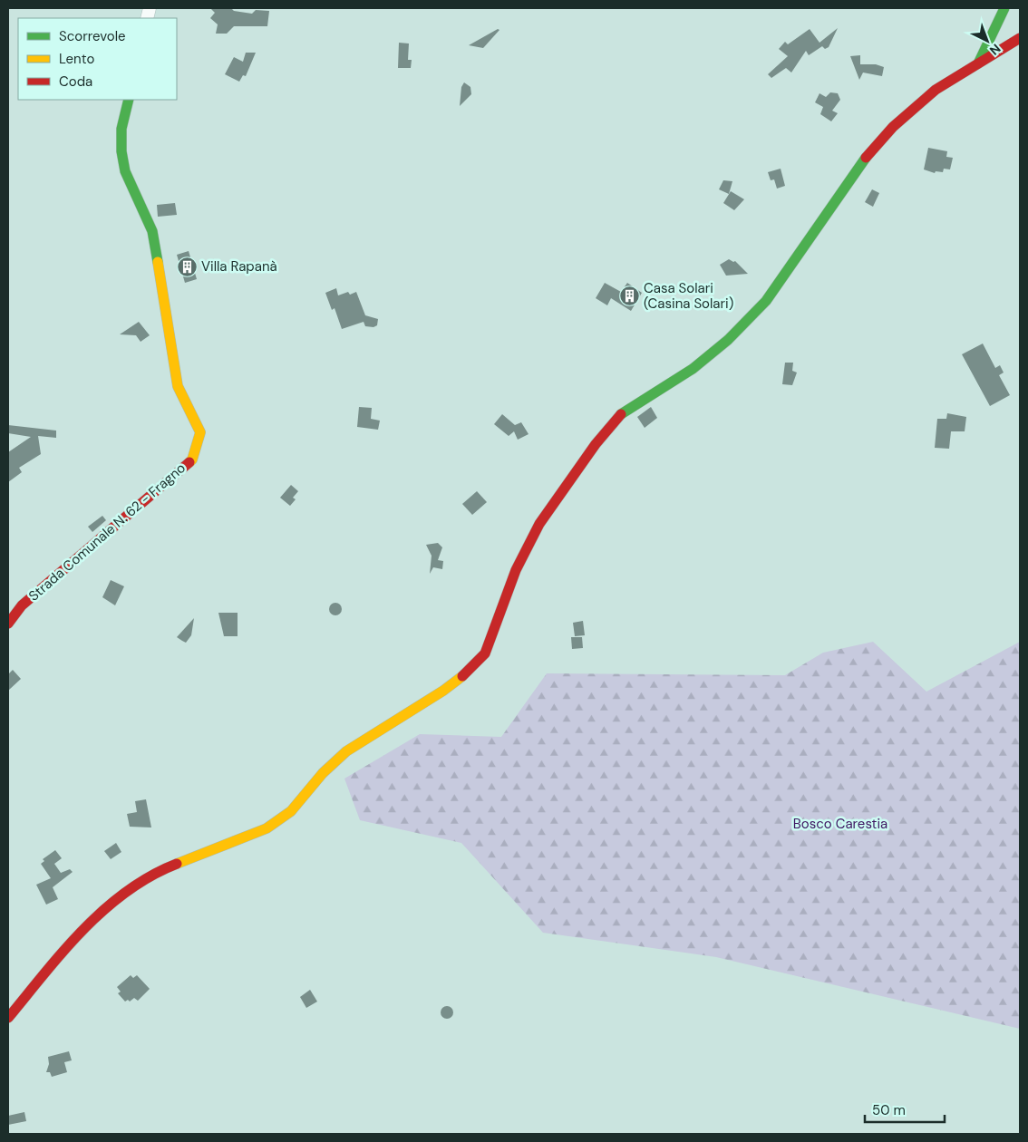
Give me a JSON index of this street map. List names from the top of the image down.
{
  "streets": {
    "main road": ["Strada Comunale N. 62 - Fragno"]
  },
  "parks": ["Bosco Carestia"],
  "places": {
    "building": ["Villa Rapanà", "Casa Solari (Casina Solari)"]
  },
  "legend": ["Scorrevole", "Lento", "Coda"],
  "scale_bar": "50 m",
  "north": "bottom right"
}
